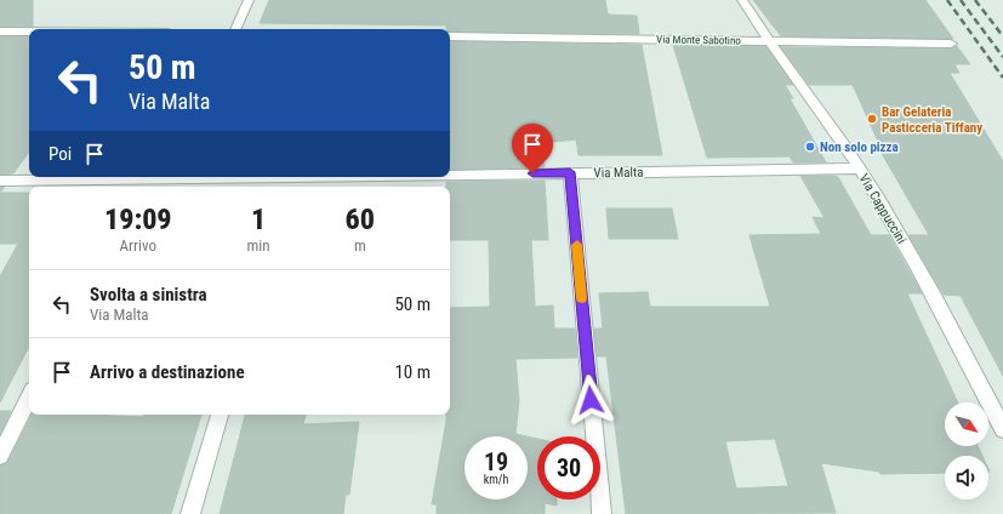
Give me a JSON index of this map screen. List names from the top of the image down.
{
  "streets": {
    "street": ["Via Monte Sabotino", "Via Malta", "Via Cappuccini"]
  },
  "crossings": [
    ["Via Monte Sabotino", "Via Cappuccini"],
    ["Via Malta", "Via Cappuccini"]
  ],
  "places": ["Bar Gelateria Pasticceria Tiffany", "Non solo pizza"],
  "north": "bottom right",
  "page": {
    "turn": ["50 m", "Via Malta"],
    "then": "Poi",
    "eta": [
      "19:09",
      "Arrivo",
      "1",
      "min",
      "60",
      "m"
    ],
    "list": [
      {
        "name": "Svolta a sinistra",
        "note": "Via Malta",
        "value": "50 m"
      },
      {
        "name": "Arrivo a destinazione",
        "value": "10 m"
      }
    ],
    "speed": "19 km/h",
    "limit": "30"
  }
}
